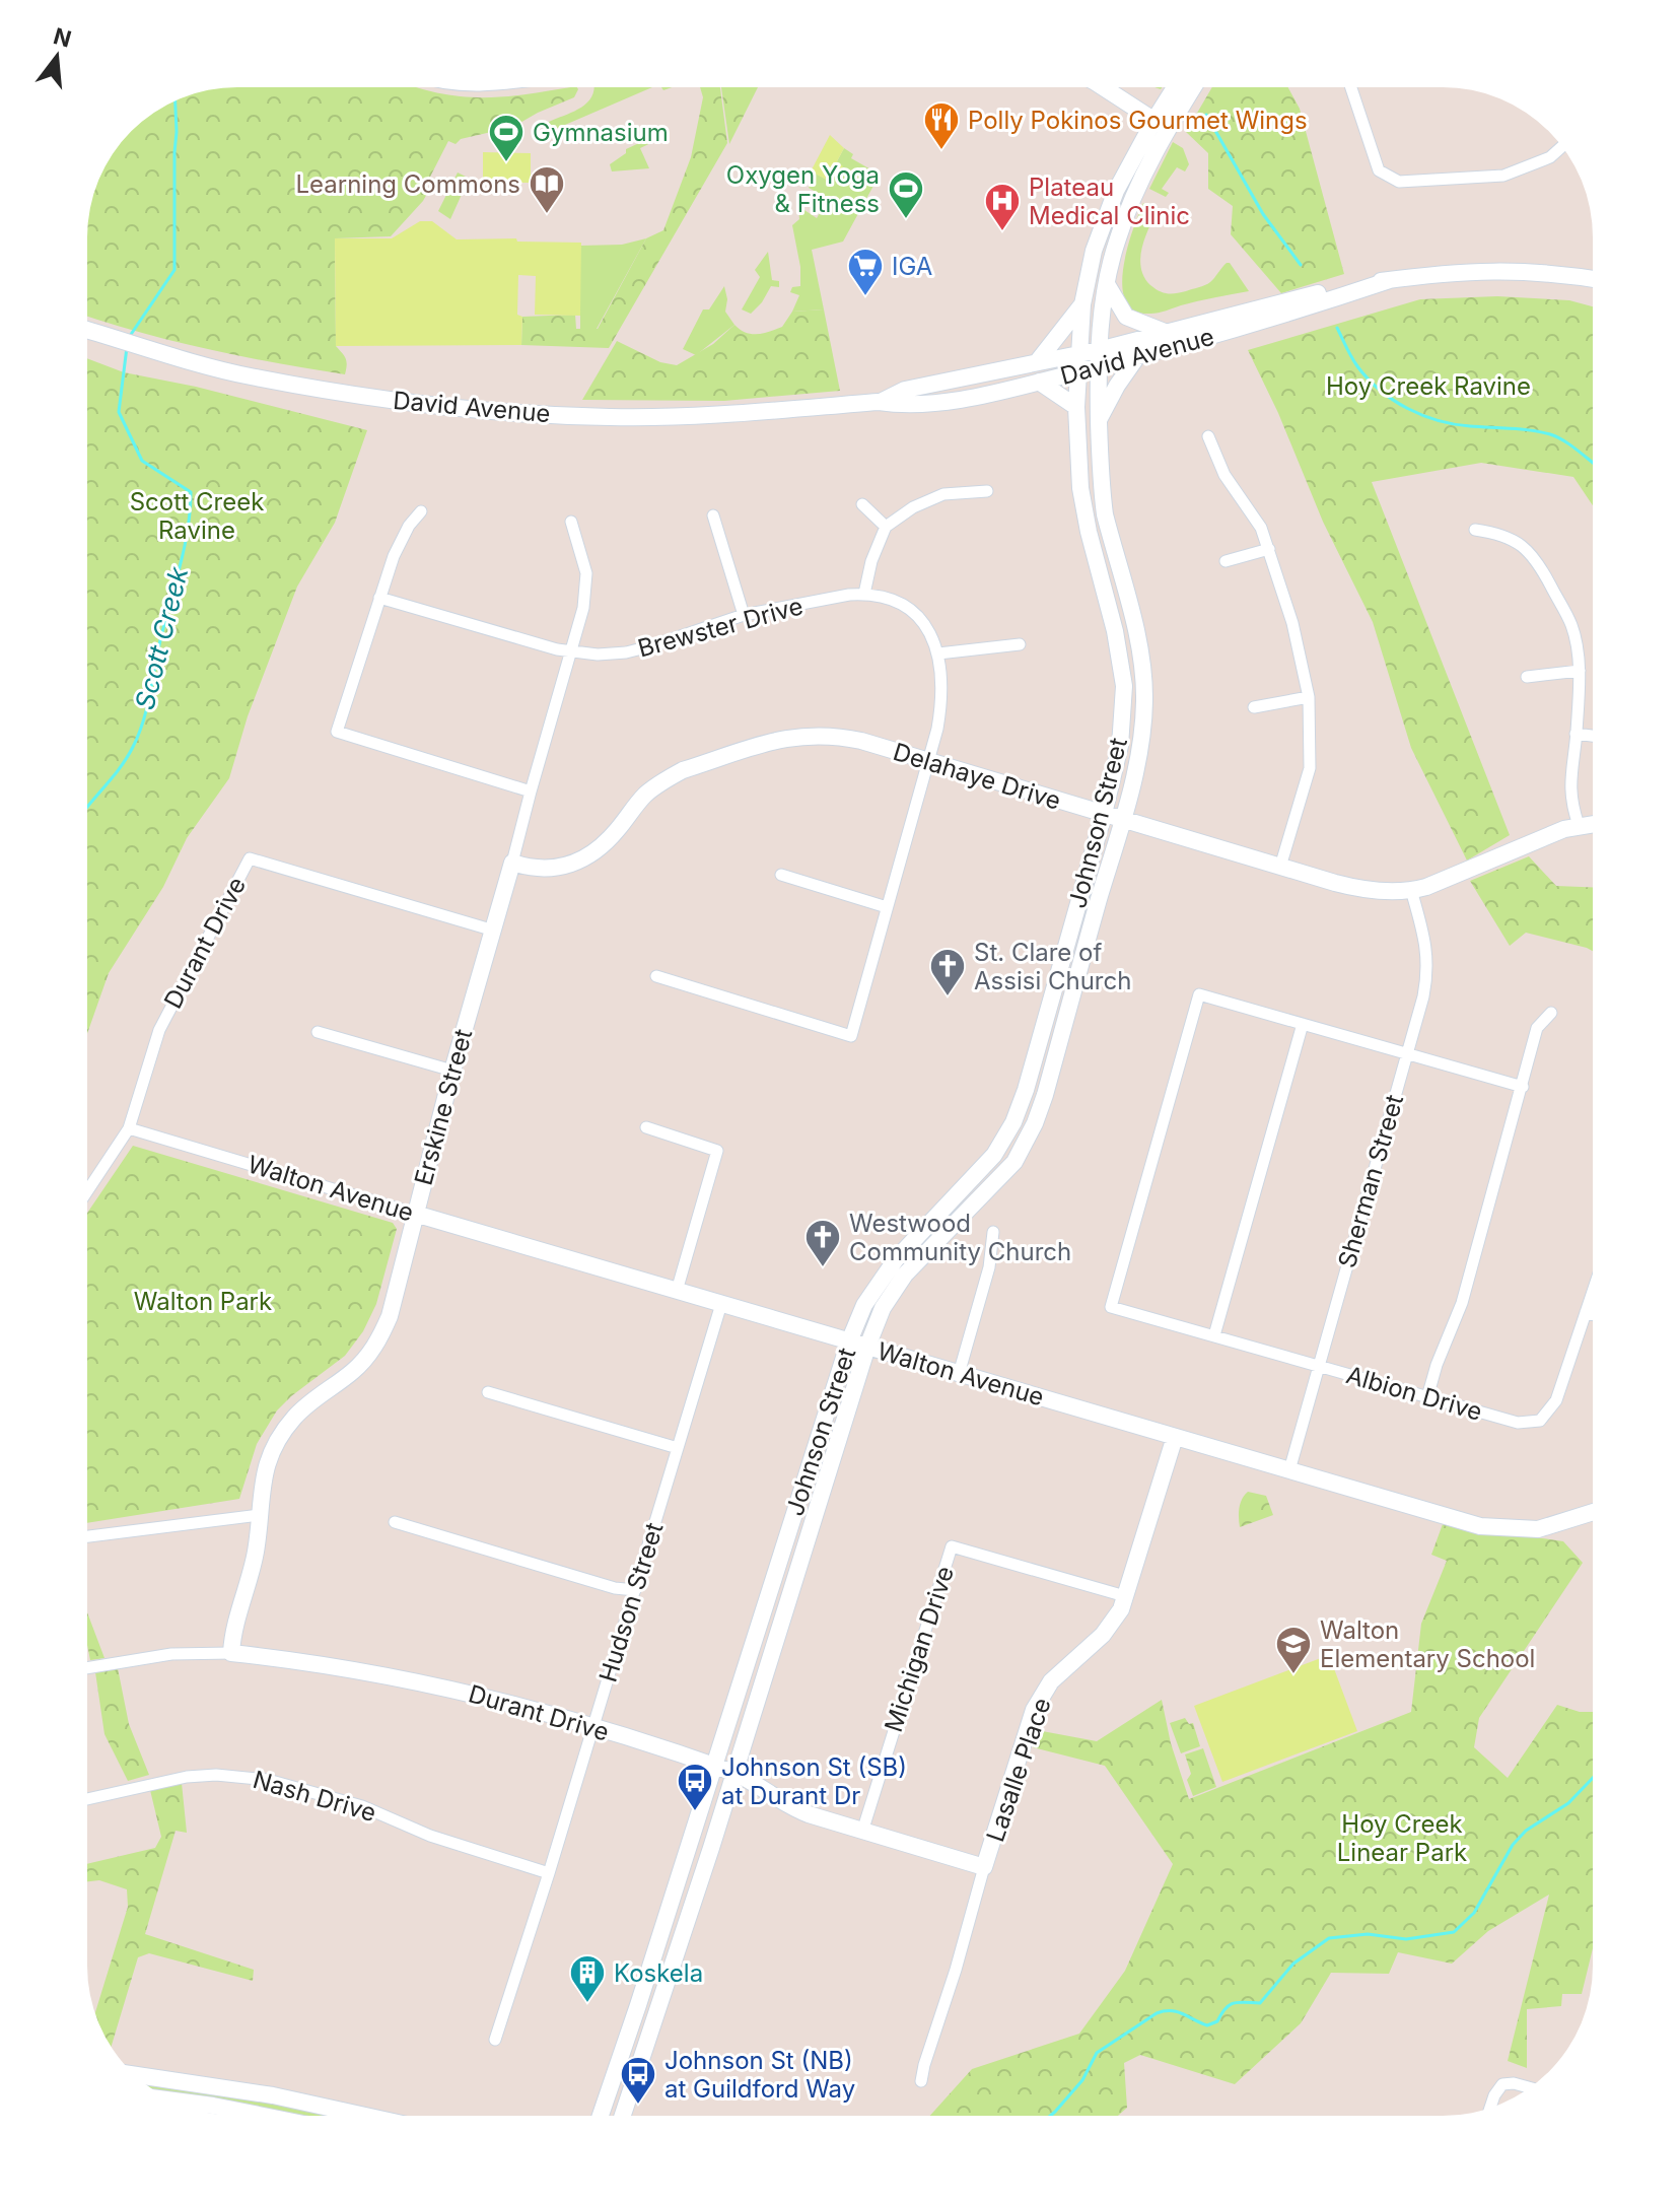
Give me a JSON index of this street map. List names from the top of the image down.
{
  "streets": {
    "main road": [
      "David Avenue",
      "Delahaye Drive",
      "Johnson Street",
      "Durant Drive",
      "Erskine Street",
      "Walton Avenue",
      "Lasalle Place"
    ],
    "street": [
      "Brewster Drive",
      "Sherman Street",
      "Albion Drive",
      "Hudson Street",
      "Michigan Drive",
      "Nash Drive"
    ]
  },
  "crossings": [
    ["David Avenue", "Johnson Street"],
    ["Brewster Drive", "Delahaye Drive"],
    ["Brewster Drive", "Erskine Street"],
    ["Delahaye Drive", "Johnson Street"],
    ["Delahaye Drive", "Erskine Street"],
    ["Delahaye Drive", "Sherman Street"],
    ["Johnson Street", "Durant Drive"],
    ["Johnson Street", "Walton Avenue"],
    ["Durant Drive", "Erskine Street"],
    ["Durant Drive", "Walton Avenue"],
    ["Durant Drive", "Hudson Street"],
    ["Durant Drive", "Michigan Drive"],
    ["Durant Drive", "Lasalle Place"],
    ["Erskine Street", "Walton Avenue"],
    ["Sherman Street", "Walton Avenue"],
    ["Sherman Street", "Albion Drive"],
    ["Walton Avenue", "Hudson Street"],
    ["Walton Avenue", "Lasalle Place"],
    ["Hudson Street", "Nash Drive"],
    ["Michigan Drive", "Lasalle Place"]
  ],
  "water": ["Scott Creek"],
  "parks": [
    "Hoy Creek Ravine",
    "Scott Creek Ravine",
    "Walton Park",
    "Hoy Creek Linear Park"
  ],
  "places": {
    "restaurant": ["Polly Pokinos Gourmet Wings"],
    "sports": ["Gymnasium", "Oxygen Yoga & Fitness"],
    "library": ["Learning Commons"],
    "hospital": ["Plateau Medical Clinic"],
    "supermarket": ["IGA"],
    "church": ["St. Clare of Assisi Church", "Westwood Community Church"],
    "school or university": ["Walton Elementary School"],
    "bus stop": ["Johnson St (SB) at Durant Dr", "Johnson St (NB) at Guildford Way"],
    "building": ["Koskela"]
  },
  "north": "top"
}
